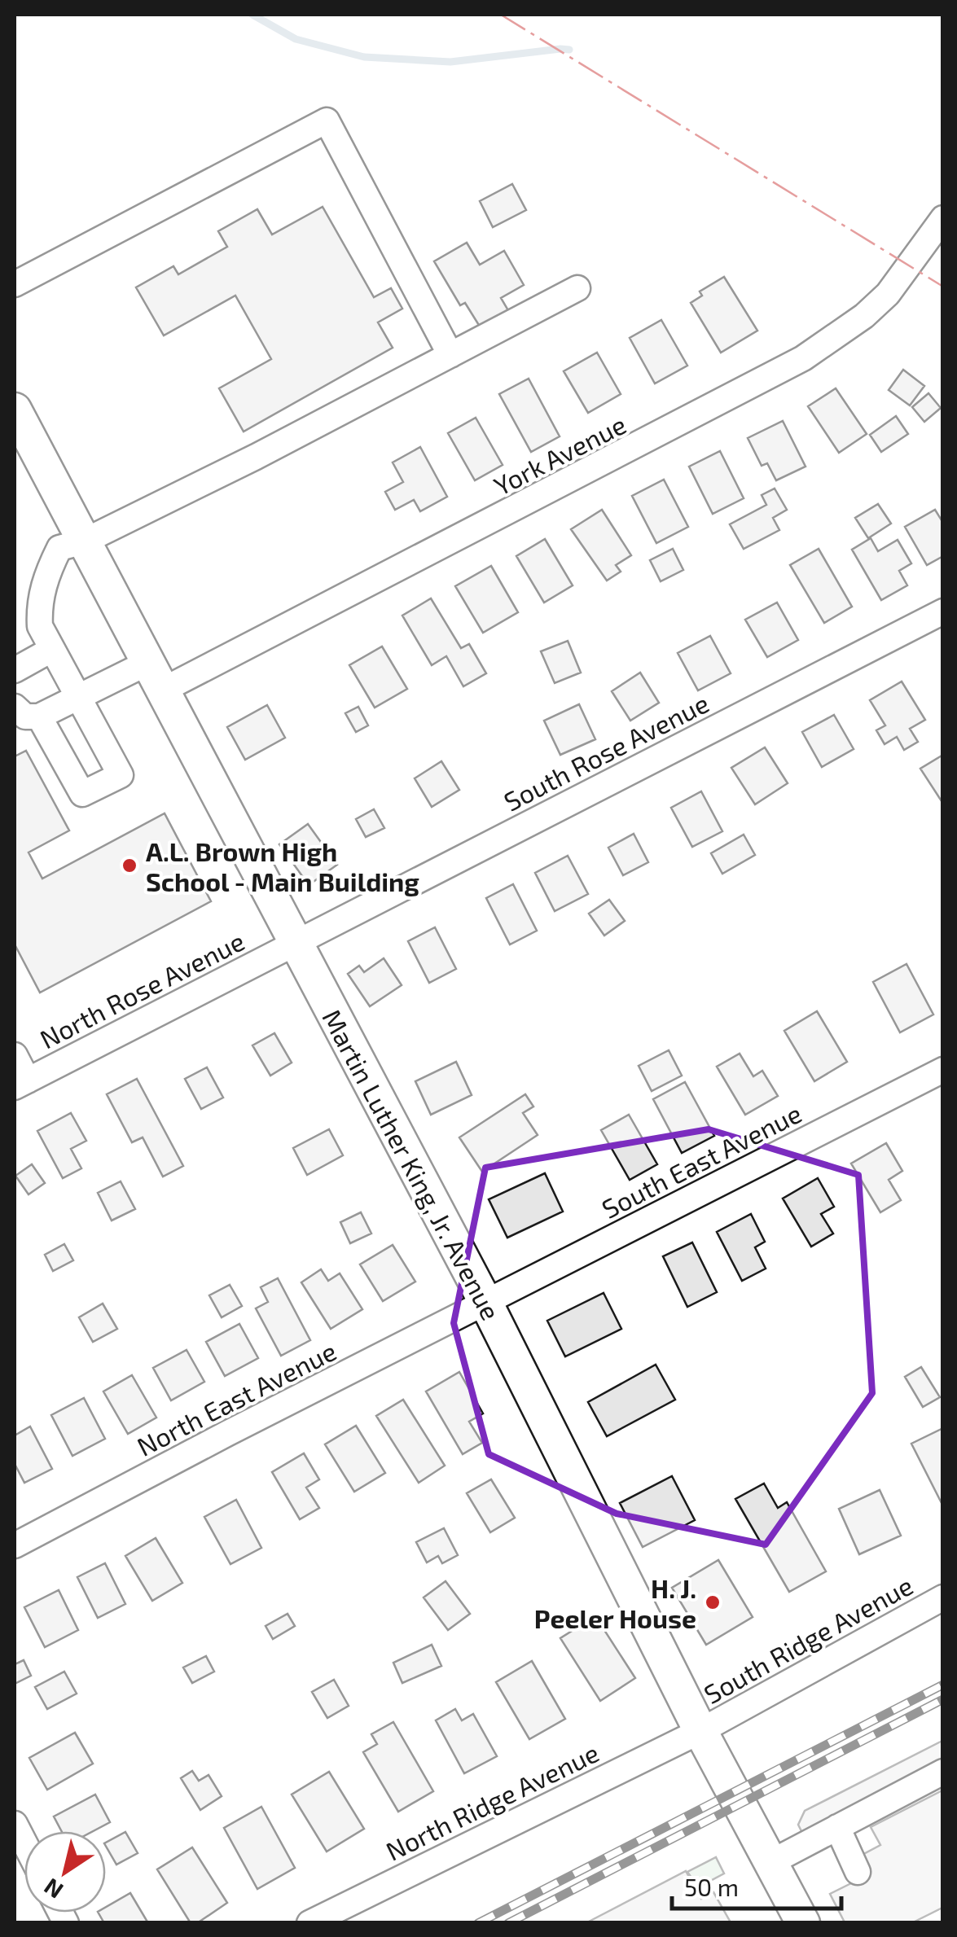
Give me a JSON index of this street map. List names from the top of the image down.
{
  "streets": {
    "main road": ["Martin Luther King, Jr. Avenue"],
    "street": [
      "York Avenue",
      "South Rose Avenue",
      "North Rose Avenue",
      "South East Avenue",
      "North East Avenue",
      "South Ridge Avenue",
      "North Ridge Avenue"
    ]
  },
  "crossings": [
    ["York Avenue", "Martin Luther King, Jr. Avenue"],
    ["South Rose Avenue", "North Rose Avenue"],
    ["South Rose Avenue", "Martin Luther King, Jr. Avenue"],
    ["North Rose Avenue", "Martin Luther King, Jr. Avenue"],
    ["South East Avenue", "Martin Luther King, Jr. Avenue"],
    ["South East Avenue", "North East Avenue"],
    ["Martin Luther King, Jr. Avenue", "North East Avenue"],
    ["Martin Luther King, Jr. Avenue", "South Ridge Avenue"],
    ["Martin Luther King, Jr. Avenue", "North Ridge Avenue"],
    ["South Ridge Avenue", "North Ridge Avenue"]
  ],
  "places": ["A.L. Brown High School - Main Building", "H. J. Peeler House"],
  "scale_bar": "50 m",
  "north": "bottom left"
}
